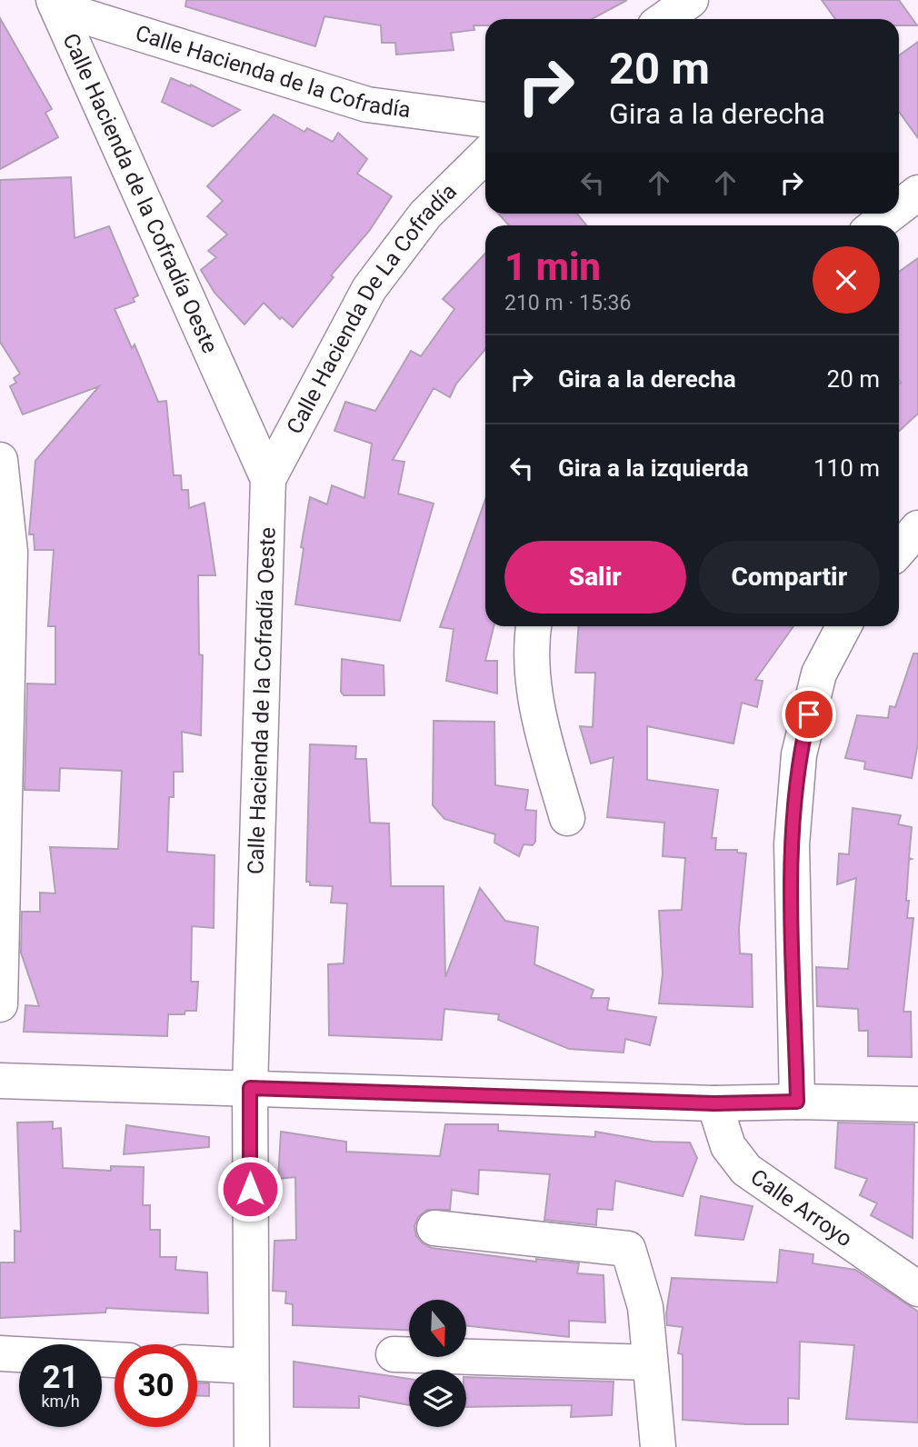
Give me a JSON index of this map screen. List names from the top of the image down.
{
  "streets": {
    "street": [
      "Calle Hacienda de la Cofradía",
      "Calle Hacienda de la Cofradía Oeste",
      "Calle Hacienda De La Cofradía",
      "Calle Arroyo"
    ]
  },
  "crossings": [
    ["Calle Hacienda de la Cofradía", "Calle Hacienda de la Cofradía Oeste"],
    ["Calle Hacienda de la Cofradía Oeste", "Calle Hacienda De La Cofradía"]
  ],
  "north": "bottom",
  "page": {
    "turn": ["20 m", "Gira a la derecha"],
    "heading": ["1 min", "210 m · 15:36"],
    "list": [
      {
        "name": "Gira a la derecha",
        "value": "20 m"
      },
      {
        "name": "Gira a la izquierda",
        "value": "110 m"
      }
    ],
    "buttons": ["Salir", "Compartir"],
    "speed": "21 km/h",
    "limit": "30"
  }
}
